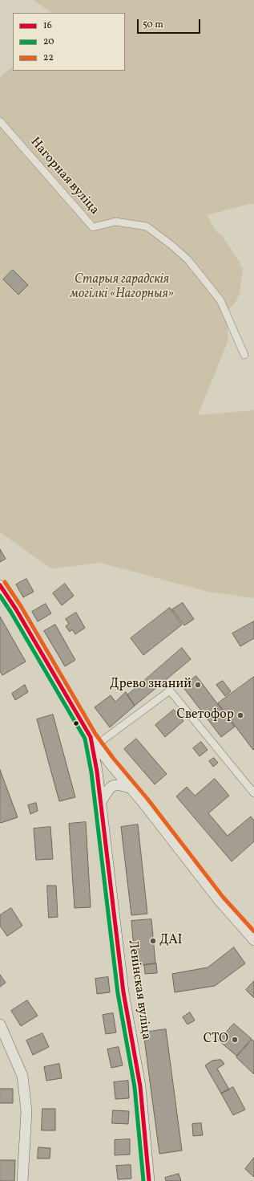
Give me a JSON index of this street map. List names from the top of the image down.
{
  "streets": {
    "main road": ["Ленінская вуліца"],
    "street": ["Нагорная вуліца"]
  },
  "parks": ["Старыя гарадскія могілкі «Нагорныя»"],
  "places": [
    "Древо знаний",
    "Светофор",
    "ДАІ",
    "СТО"
  ],
  "lines": ["transit line 22", "transit line 16", "transit line 20"],
  "legend": ["16", "20", "22"],
  "scale_bar": "50 m"
}
